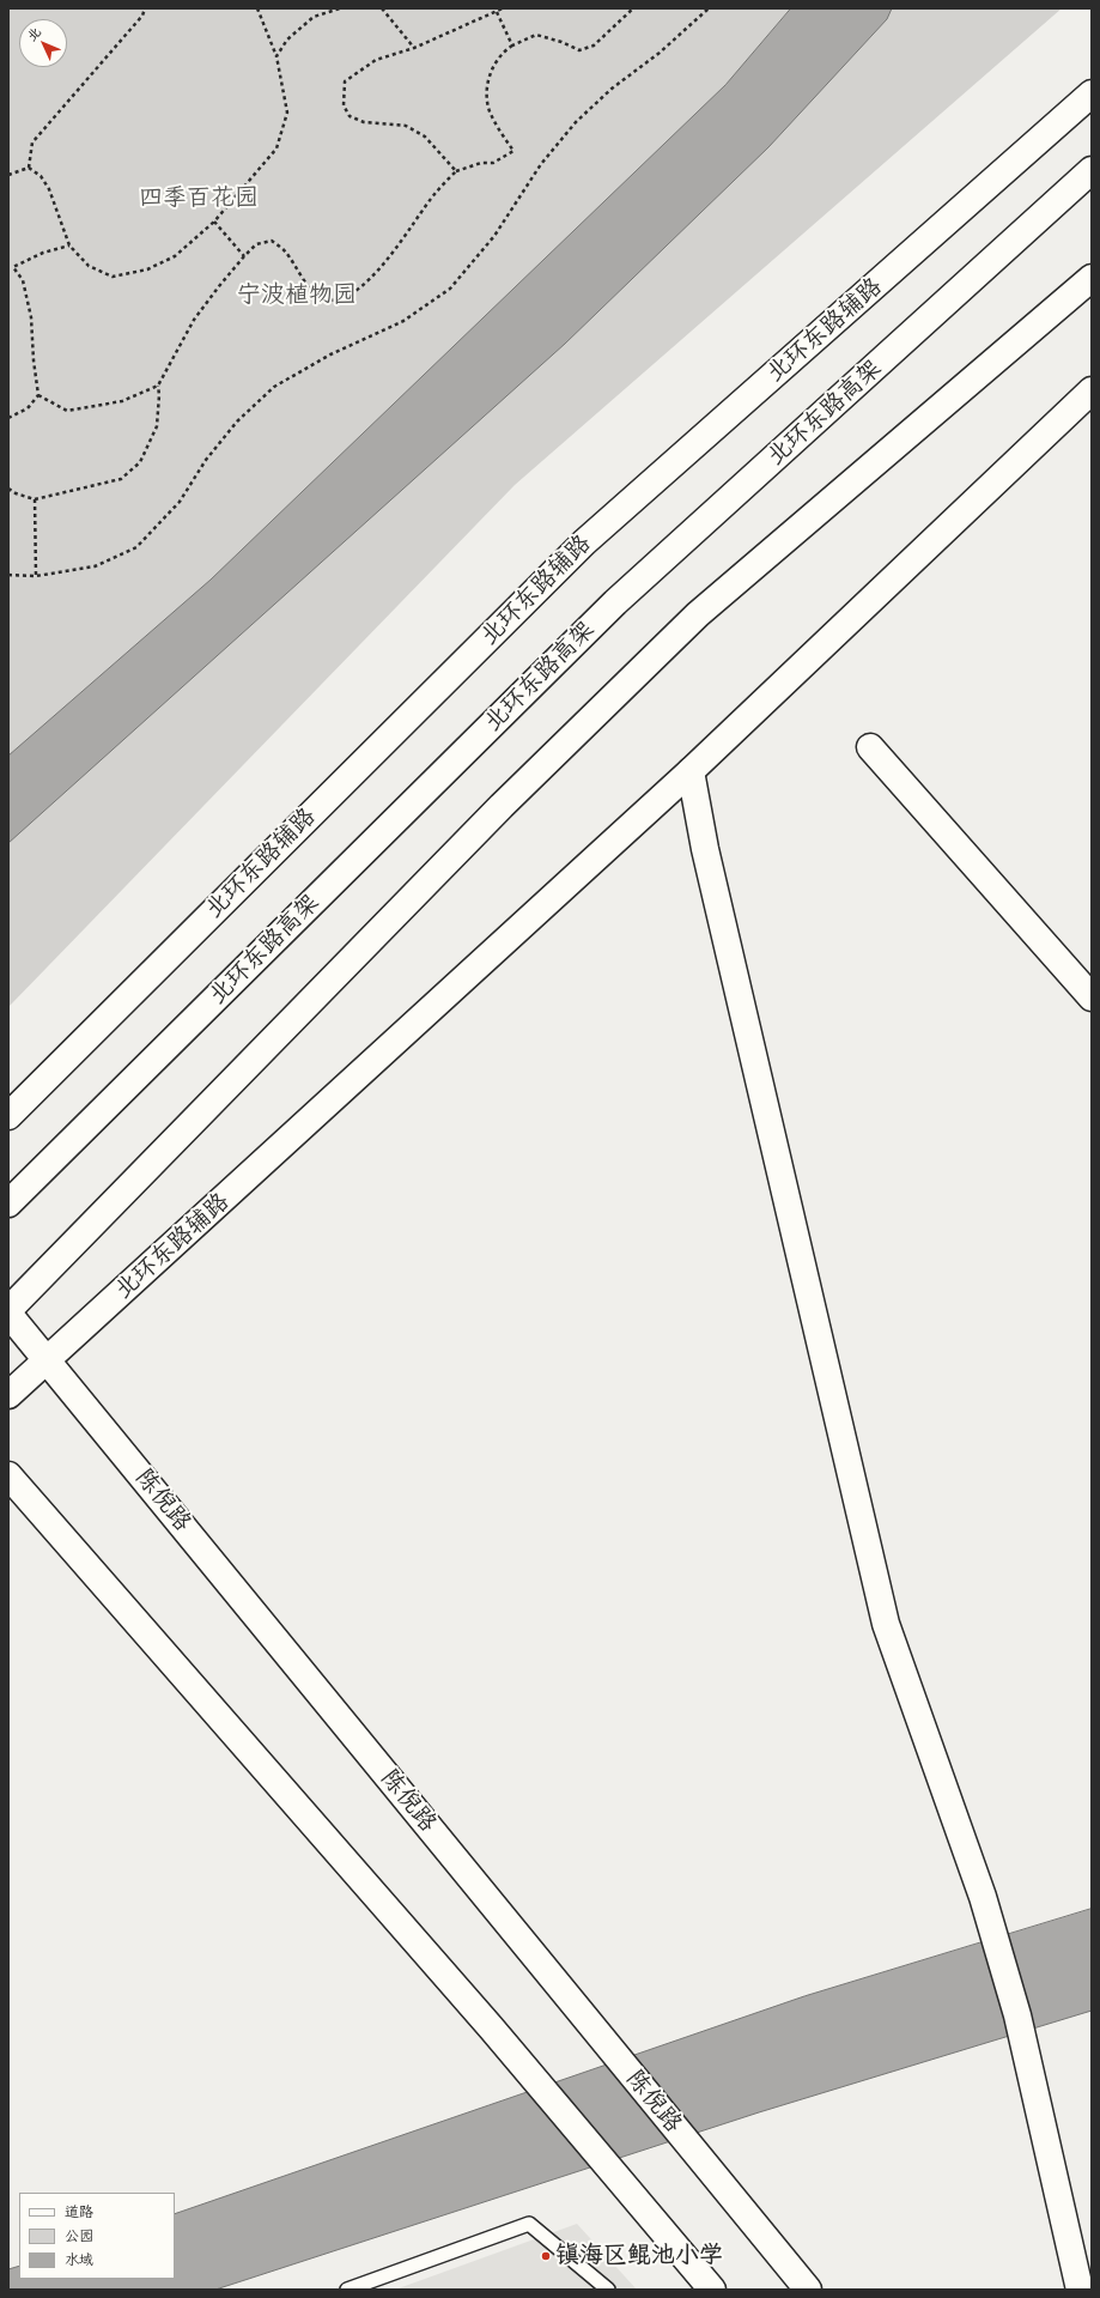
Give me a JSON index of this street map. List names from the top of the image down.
{
  "streets": {
    "main road": ["北环东路辅路", "北环东路高架", "陈倪路"]
  },
  "crossings": [
    ["北环东路辅路", "陈倪路"]
  ],
  "parks": ["四季百花园", "宁波植物园"],
  "places": ["镇海区鲲池小学"],
  "legend": ["道路", "公园", "水域"],
  "north": "top left"
}
